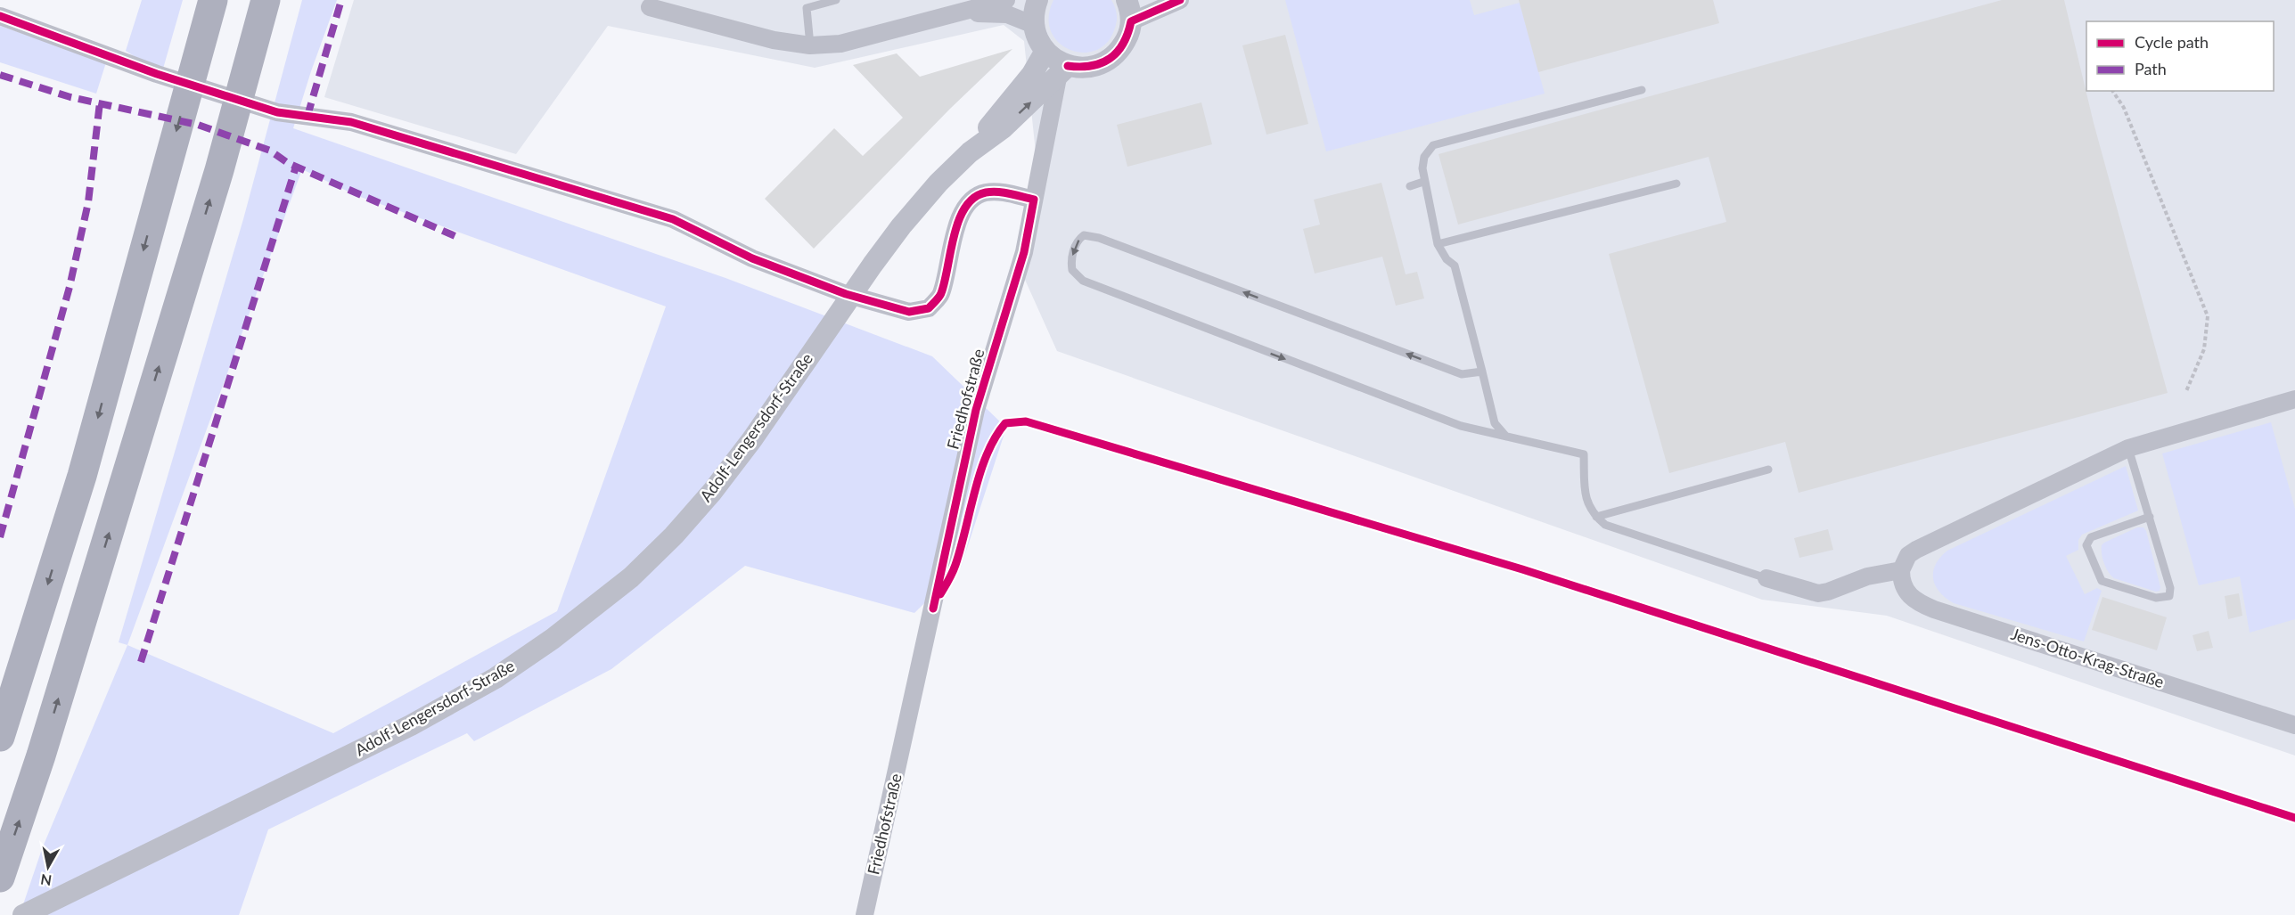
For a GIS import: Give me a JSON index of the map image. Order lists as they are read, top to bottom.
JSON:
{
  "streets": {
    "street": ["Friedhofstraße", "Adolf-Lengersdorf-Straße", "Jens-Otto-Krag-Straße"]
  },
  "crossings": [
    ["Friedhofstraße", "Adolf-Lengersdorf-Straße"]
  ],
  "legend": ["Cycle path", "Path"],
  "north": "bottom"
}
